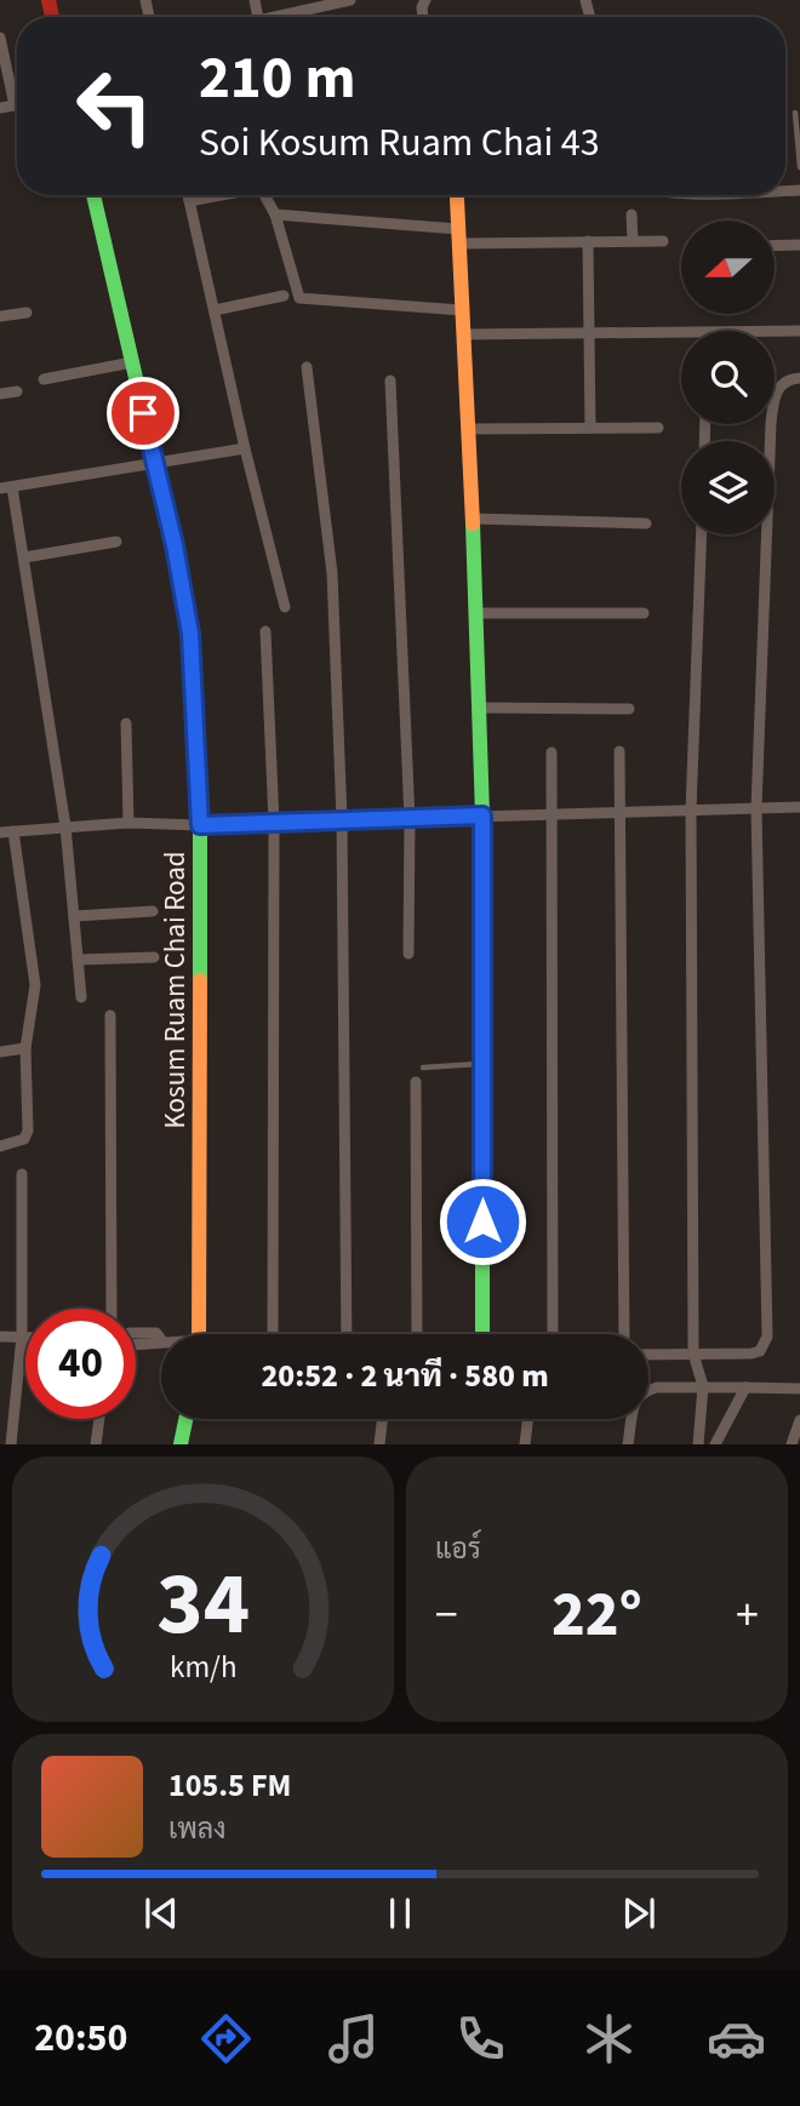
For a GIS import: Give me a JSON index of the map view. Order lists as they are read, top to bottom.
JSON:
{
  "streets": {
    "street": ["Kosum Ruam Chai Road"]
  },
  "north": "left",
  "page": {
    "turn": ["210 m", "Soi Kosum Ruam Chai 43"],
    "limit": "40",
    "trip": "20:52 · 2 นาที · 580 m",
    "tile": "แอร์",
    "heat": ["−", "22°", "+"],
    "song": ["105.5 FM", "เพลง"],
    "tabs": "20:50",
    "gauge": ["34", "km/h"]
  }
}
